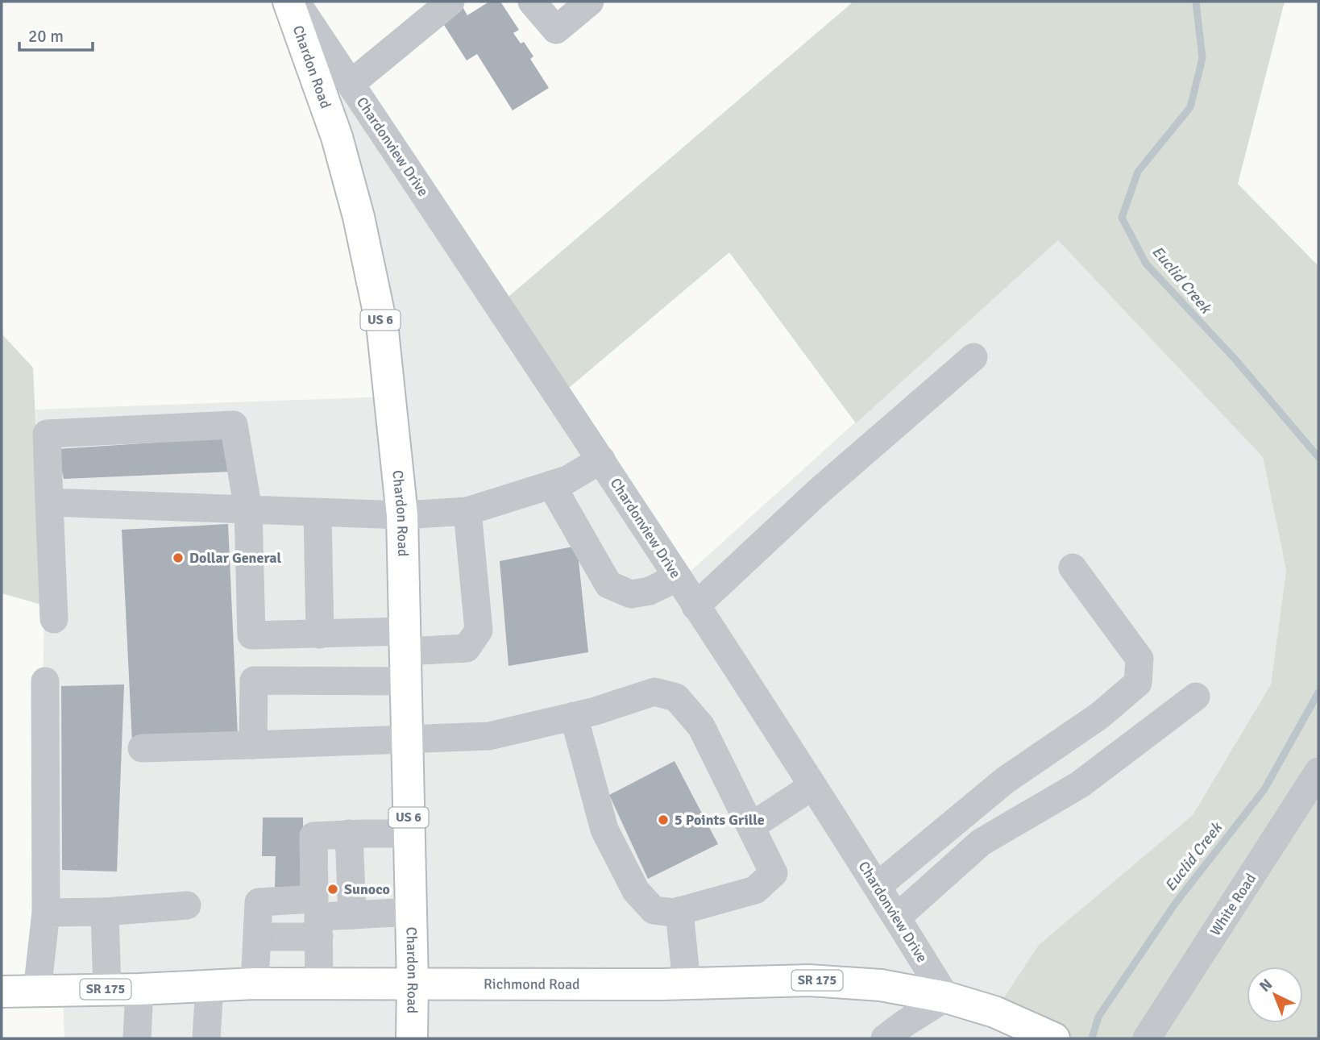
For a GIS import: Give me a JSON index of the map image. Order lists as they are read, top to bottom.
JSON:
{
  "streets": {
    "main road": [
      "Chardon Road",
      "US 6",
      "SR 175",
      "Richmond Road"
    ],
    "street": ["Chardonview Drive", "White Road"]
  },
  "crossings": [
    ["Chardon Road", "Richmond Road"],
    ["Chardonview Drive", "Richmond Road"]
  ],
  "water": ["Euclid Creek"],
  "places": ["Dollar General", "5 Points Grille", "Sunoco"],
  "scale_bar": "20 m",
  "north": "top left"
}
